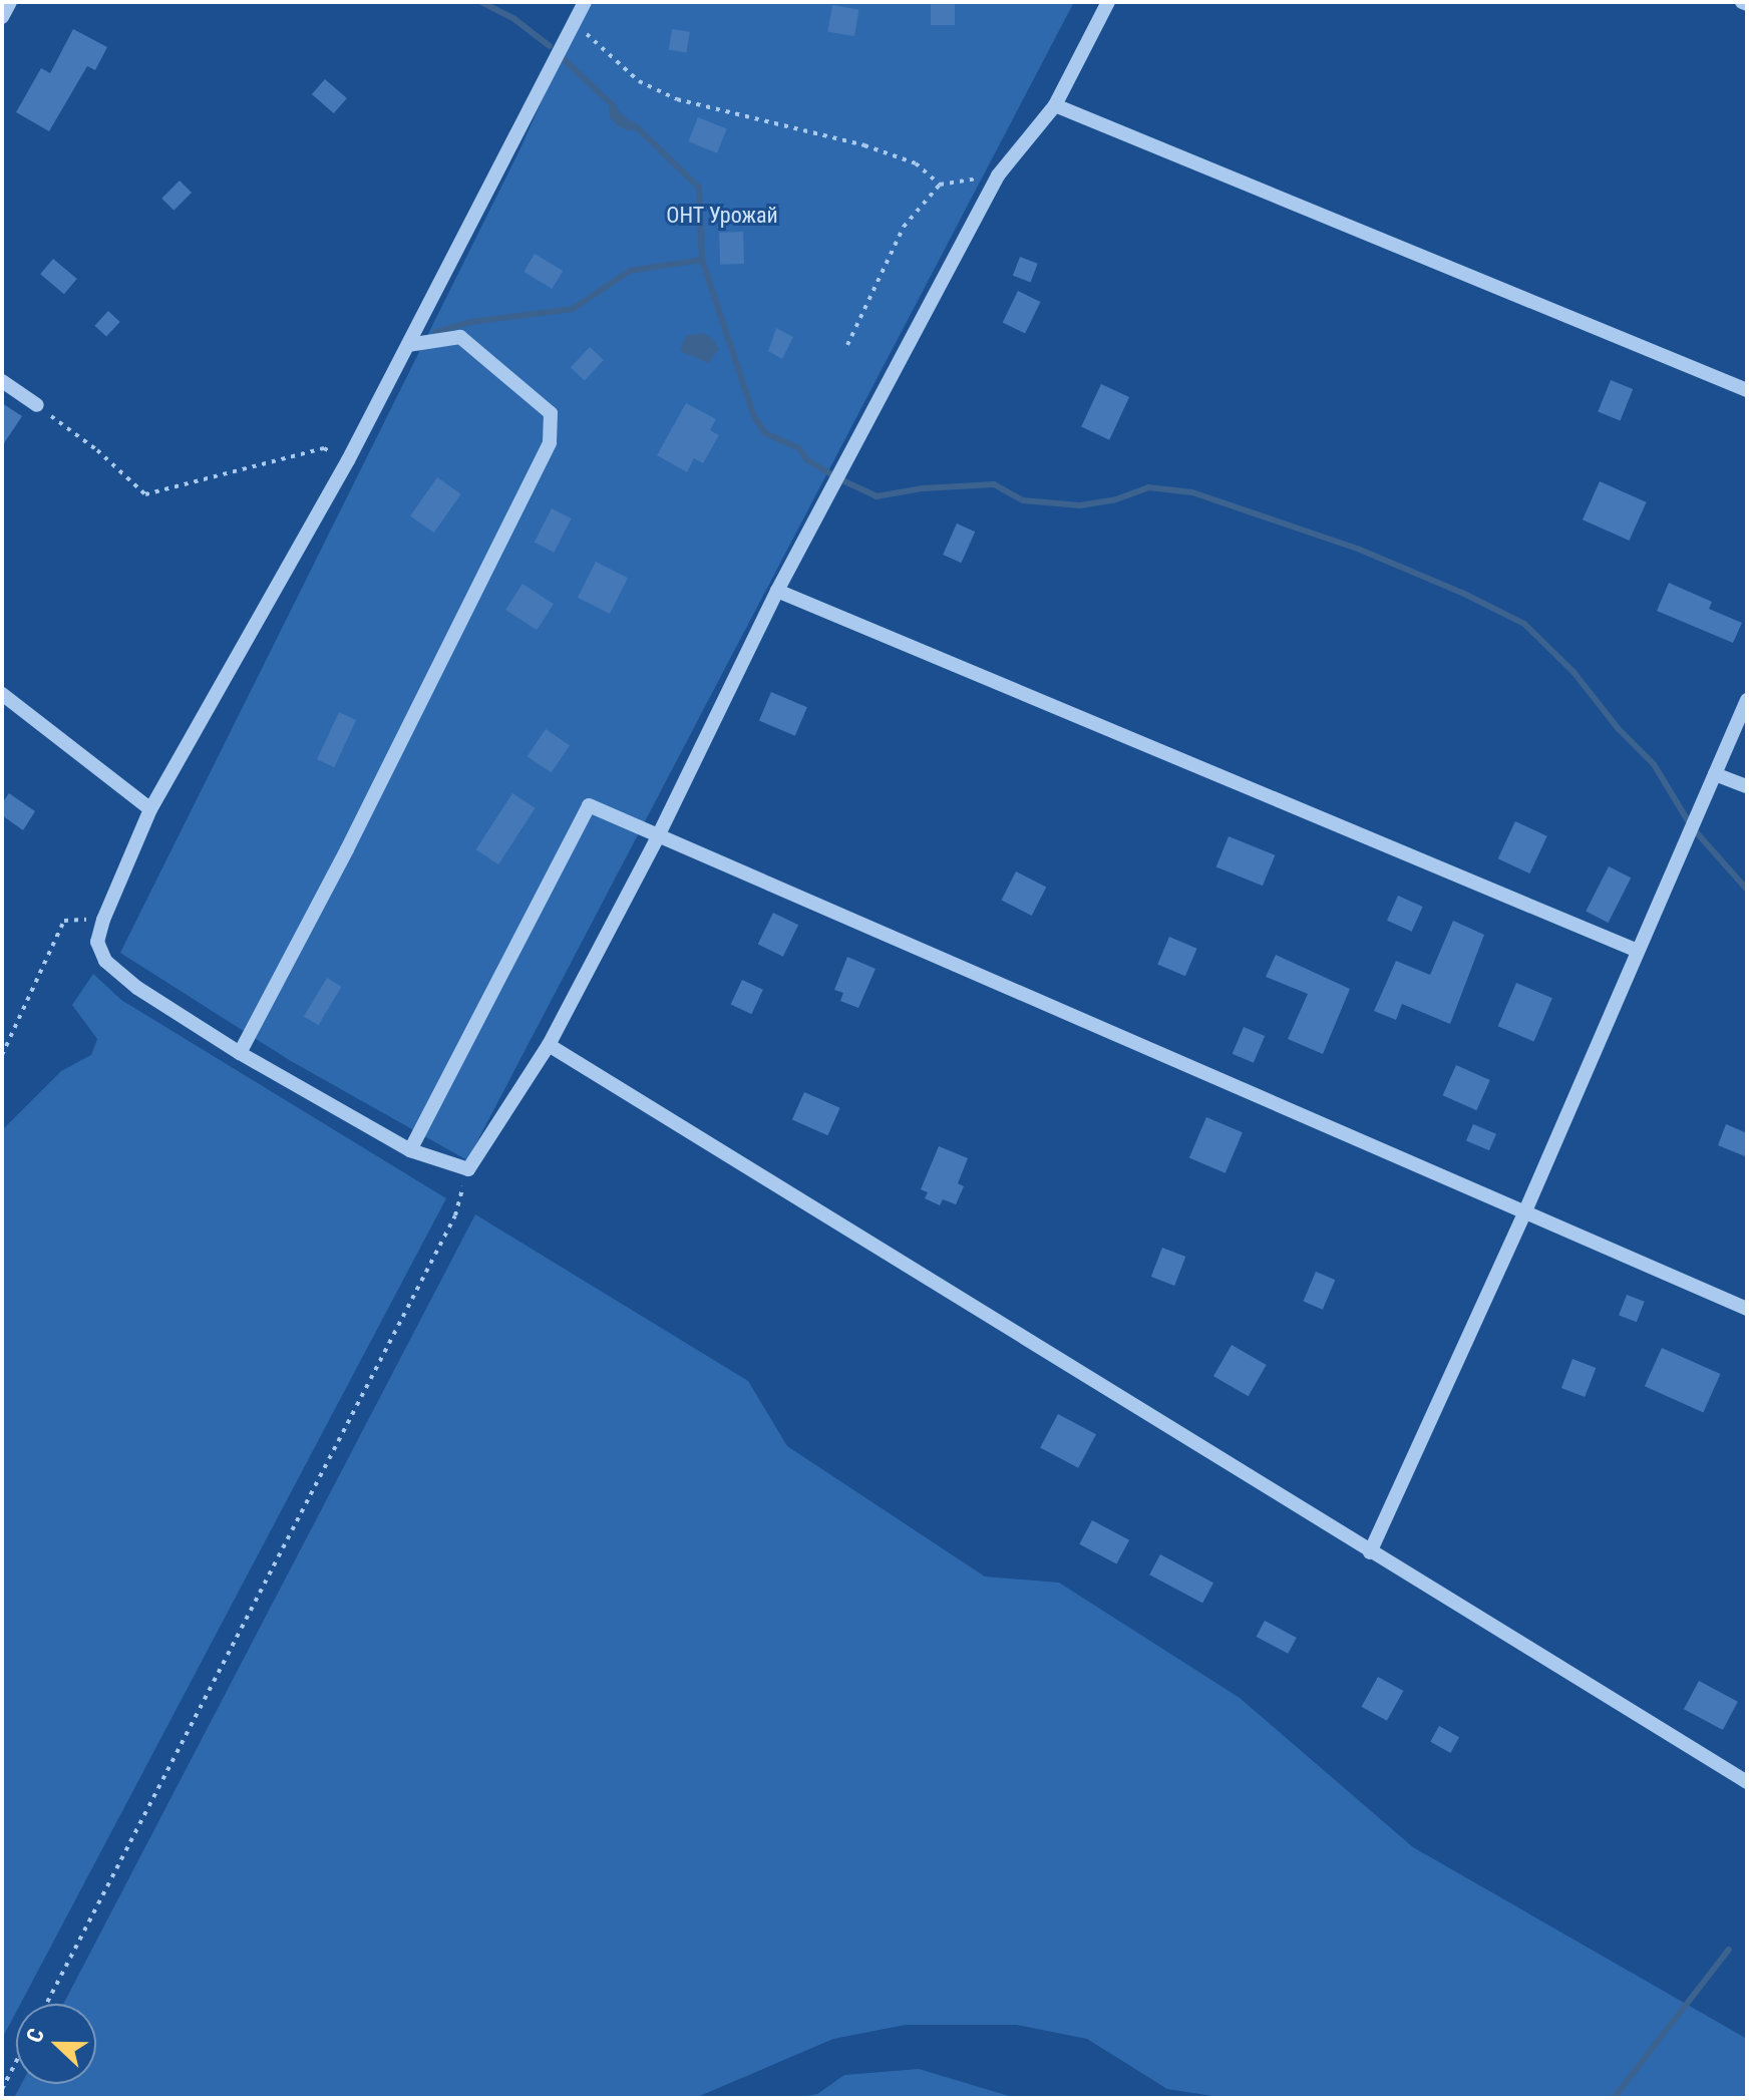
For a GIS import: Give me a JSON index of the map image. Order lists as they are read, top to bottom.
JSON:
{
  "parks": ["ОНТ Урожай"],
  "north": "left"
}
